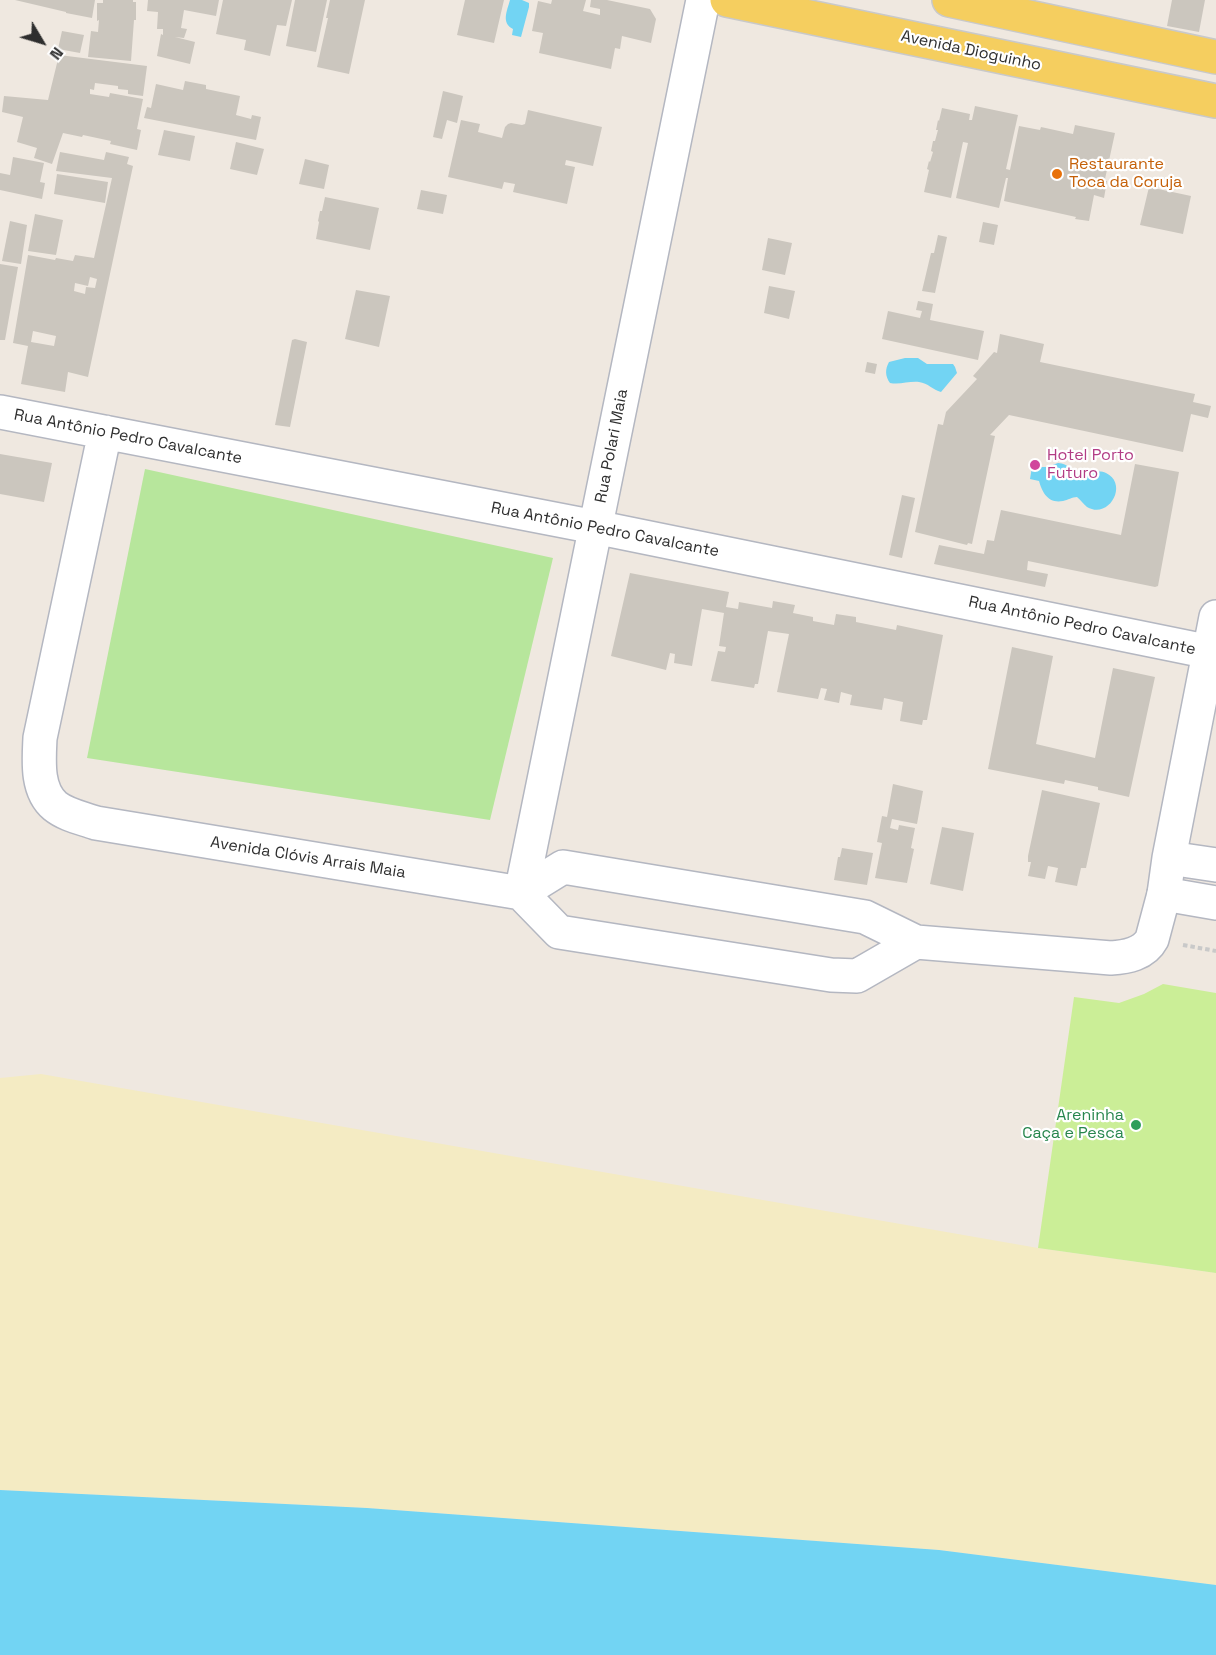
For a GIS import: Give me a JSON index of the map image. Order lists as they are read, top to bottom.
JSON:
{
  "streets": {
    "main road": ["Avenida Dioguinho"],
    "street": ["Rua Antônio Pedro Cavalcante", "Rua Polari Maia", "Avenida Clóvis Arrais Maia"]
  },
  "crossings": [
    ["Rua Antônio Pedro Cavalcante", "Rua Polari Maia"],
    ["Rua Antônio Pedro Cavalcante", "Avenida Clóvis Arrais Maia"],
    ["Rua Polari Maia", "Avenida Clóvis Arrais Maia"]
  ],
  "places": ["Restaurante Toca da Coruja", "Hotel Porto Futuro", "Areninha Caça e Pesca"],
  "north": "bottom right"
}
